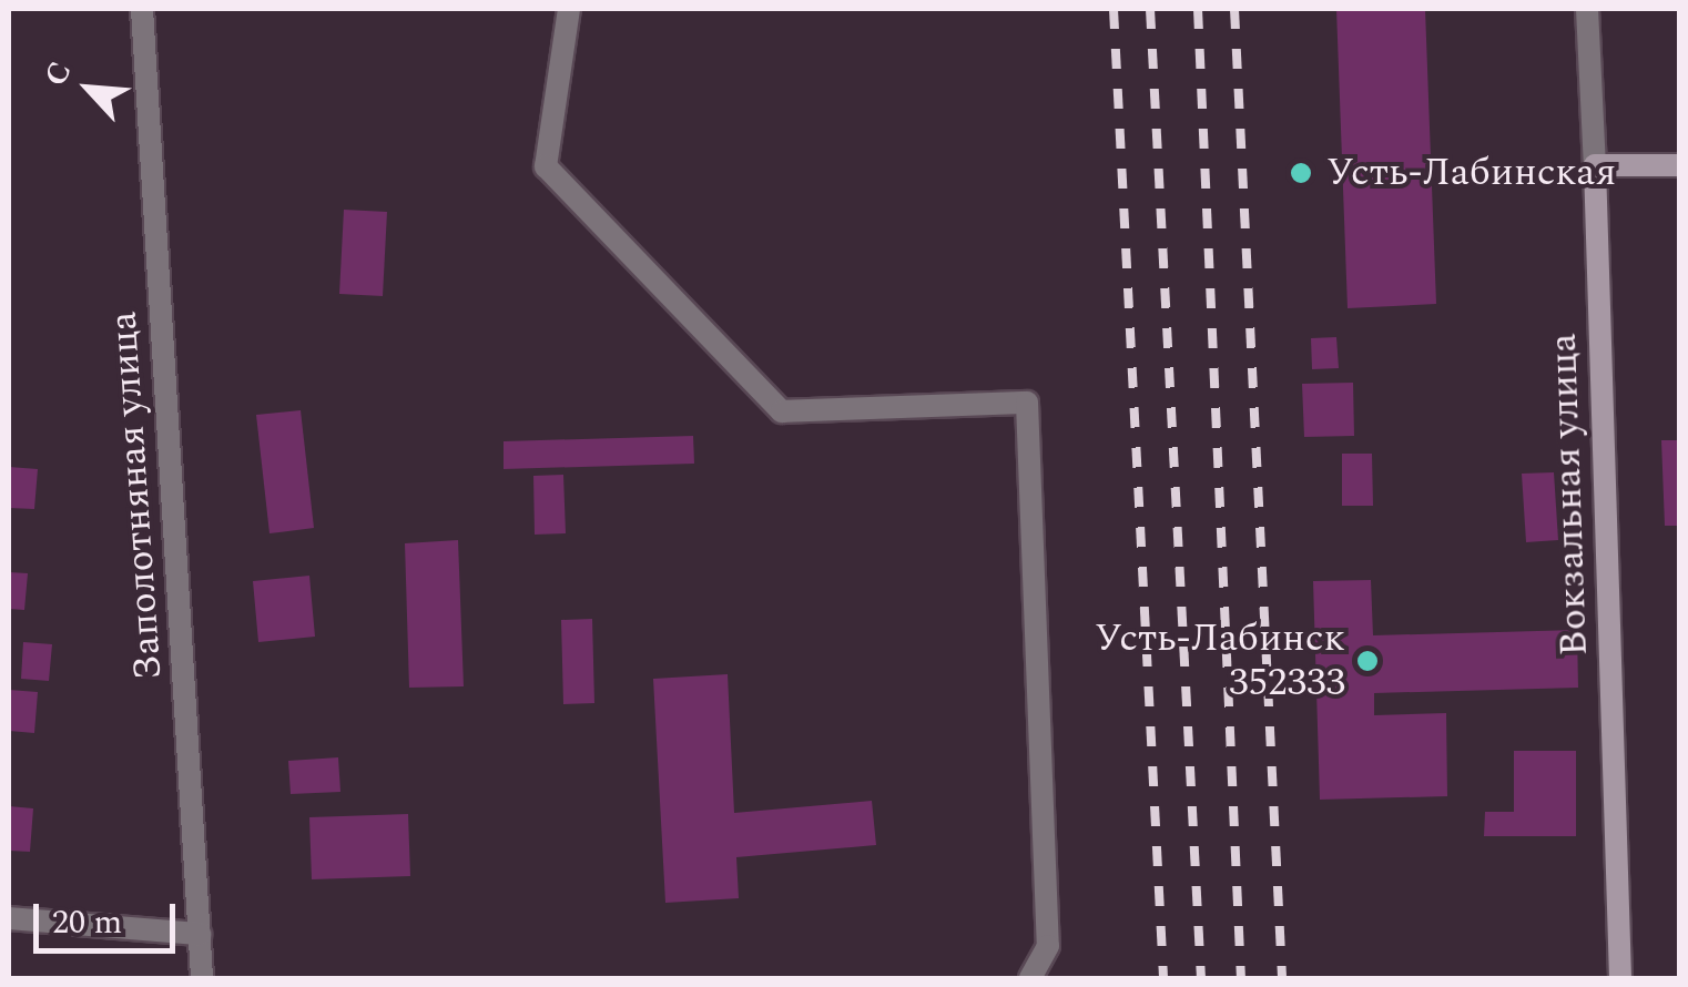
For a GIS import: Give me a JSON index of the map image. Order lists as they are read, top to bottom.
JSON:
{
  "streets": {
    "street": ["Вокзальная улица", "Заполотняная улица"]
  },
  "places": ["Усть-Лабинская", "Усть-Лабинск 352333"],
  "scale_bar": "20 m",
  "north": "top left"
}
